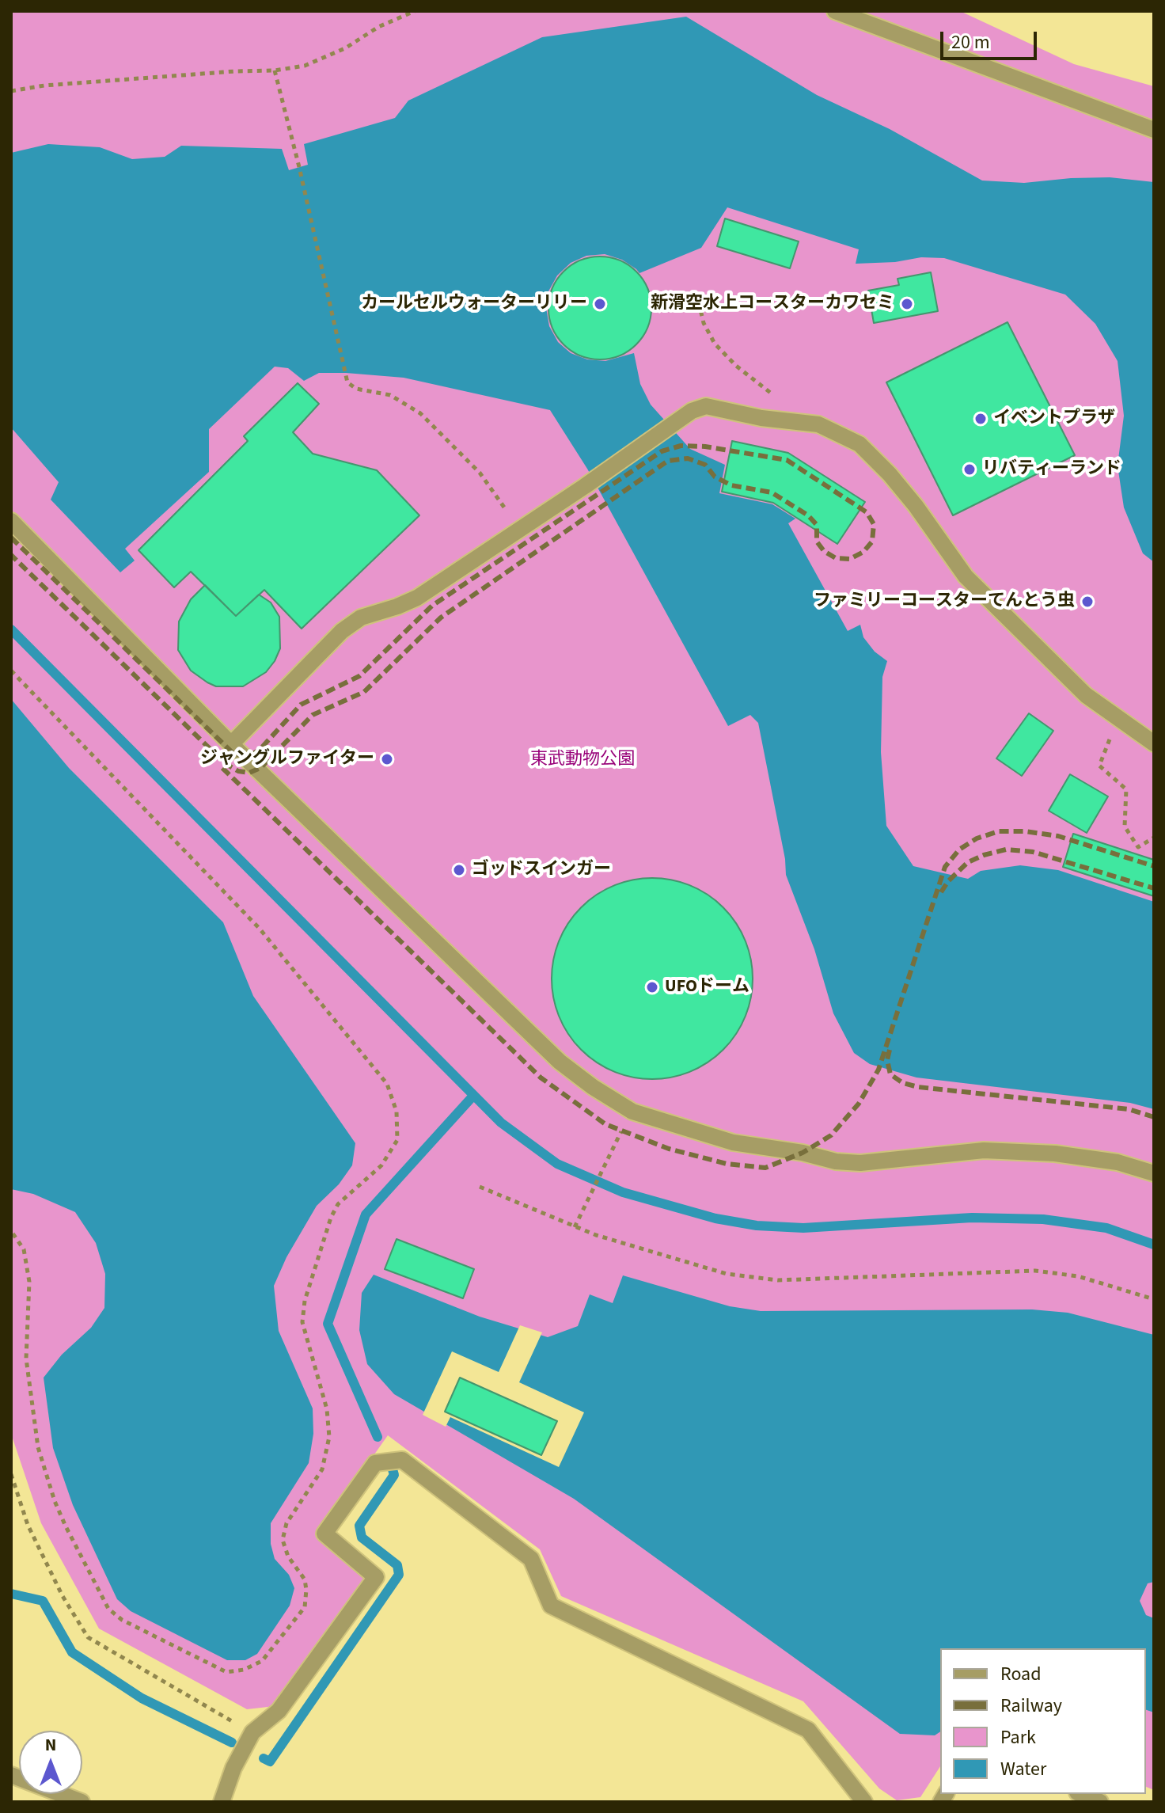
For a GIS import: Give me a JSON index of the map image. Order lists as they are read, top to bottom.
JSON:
{
  "parks": ["東武動物公園"],
  "places": [
    "カールセルウォーターリリー",
    "新滑空水上コースターカワセミ",
    "イベントプラザ",
    "リバティーランド",
    "ファミリーコースターてんとう虫",
    "ジャングルファイター",
    "ゴッドスインガー",
    "UFOドーム"
  ],
  "legend": [
    "Road",
    "Railway",
    "Park",
    "Water"
  ],
  "scale_bar": "20 m",
  "north": "top"
}
